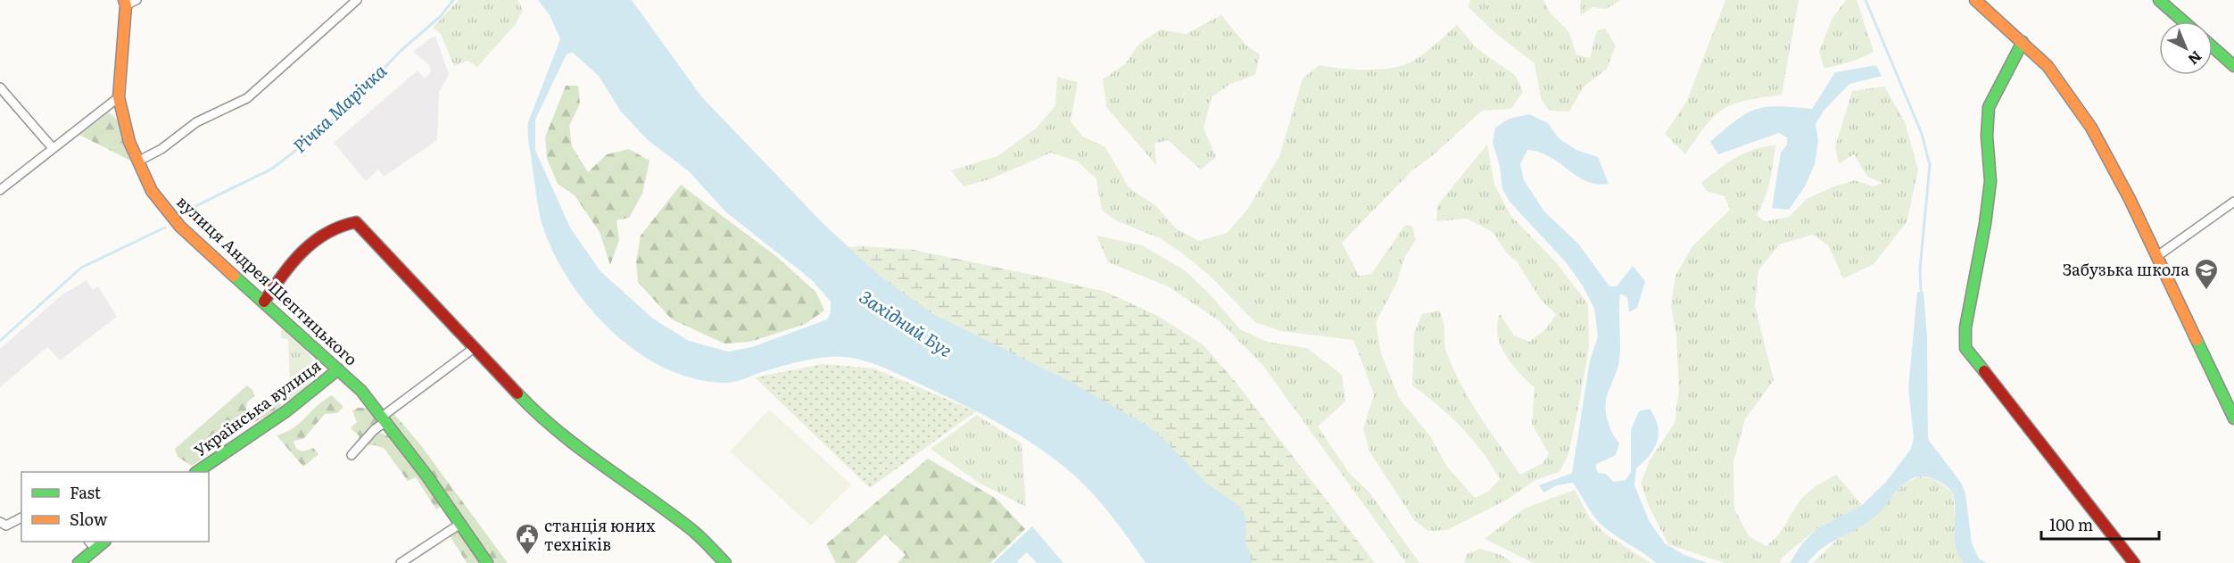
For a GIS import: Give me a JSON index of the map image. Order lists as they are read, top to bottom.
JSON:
{
  "streets": {
    "street": ["вулиця Андрея Шептицького", "Українська вулиця"]
  },
  "crossings": [
    ["вулиця Андрея Шептицького", "Українська вулиця"]
  ],
  "water": ["Річка Марічка", "Західний Буг"],
  "places": {
    "school or university": ["Забузька школа"],
    "public building": ["станція юних техніків"]
  },
  "legend": ["Fast", "Slow"],
  "scale_bar": "100 m",
  "north": "bottom right"
}
